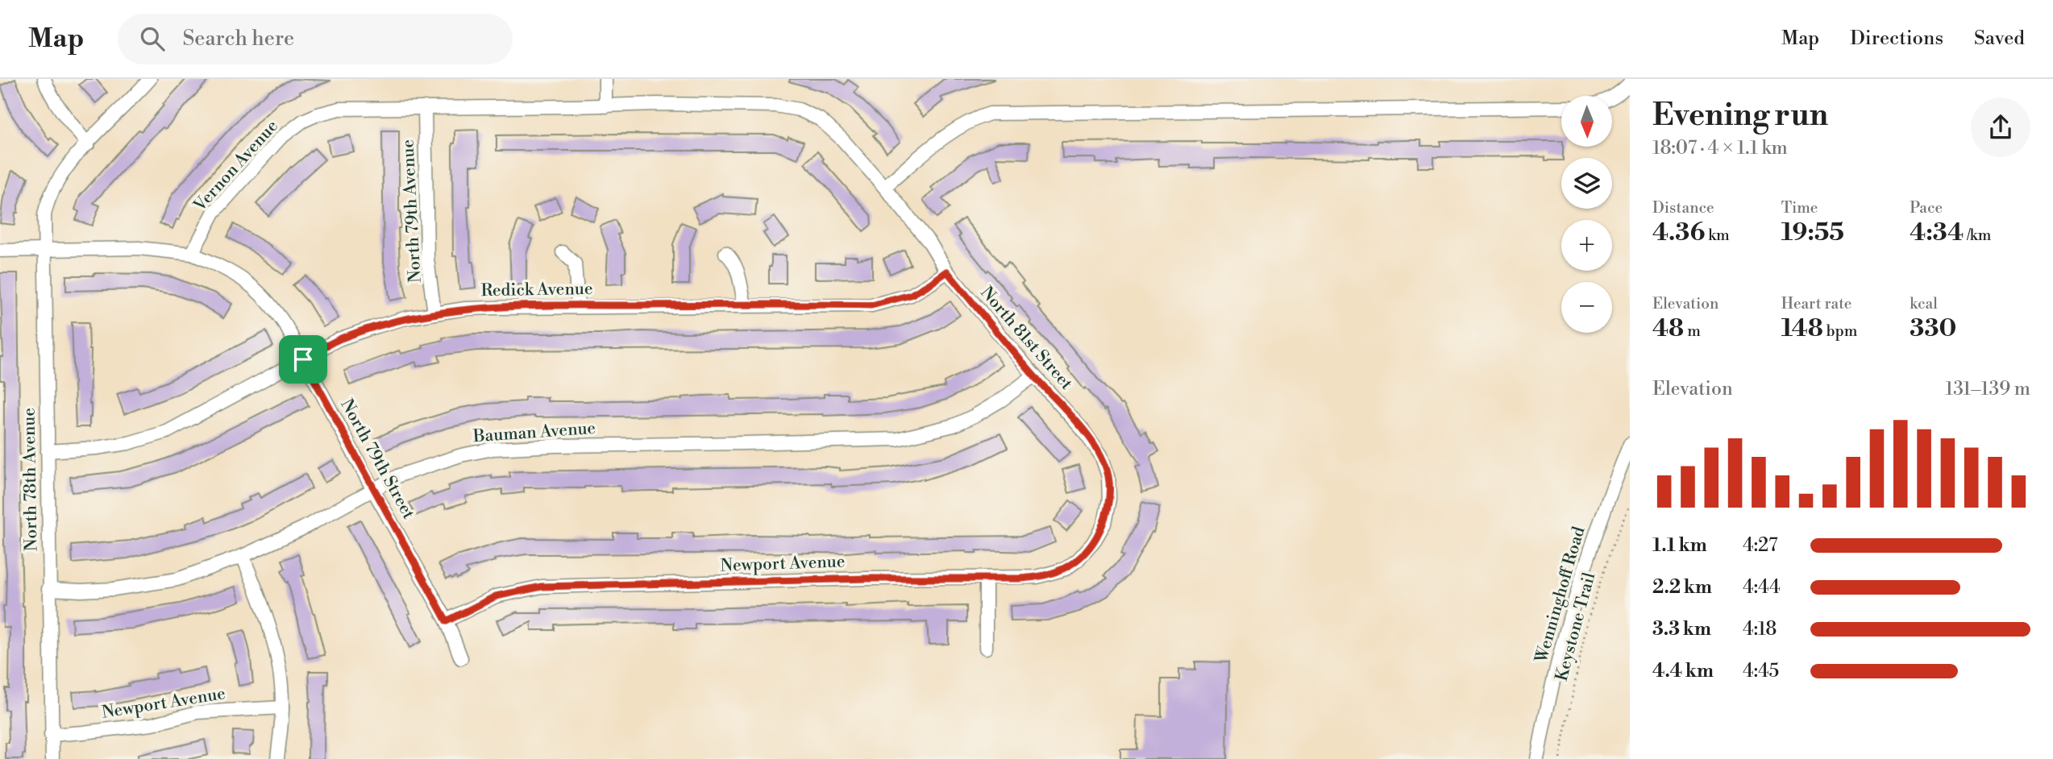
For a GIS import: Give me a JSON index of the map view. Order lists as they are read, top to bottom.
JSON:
{
  "streets": {
    "street": [
      "Vernon Avenue",
      "North 79th Avenue",
      "Redick Avenue",
      "North 81st Street",
      "Bauman Avenue",
      "North 79th Street",
      "North 78th Avenue",
      "Newport Avenue",
      "Wenninghoff Road"
    ],
    "path": ["Keystone Trail"]
  },
  "crossings": [
    ["Vernon Avenue", "North 79th Avenue"],
    ["Vernon Avenue", "North 81st Street"],
    ["Vernon Avenue", "North 79th Street"],
    ["North 79th Avenue", "Redick Avenue"],
    ["Redick Avenue", "North 81st Street"],
    ["Redick Avenue", "North 79th Street"],
    ["Redick Avenue", "North 78th Avenue"],
    ["North 81st Street", "Bauman Avenue"],
    ["North 81st Street", "Newport Avenue"],
    ["Bauman Avenue", "North 79th Street"],
    ["Bauman Avenue", "North 78th Avenue"],
    ["North 79th Street", "Newport Avenue"],
    ["North 78th Avenue", "Newport Avenue"]
  ],
  "north": "bottom",
  "page": {
    "header": "Map",
    "search": "Search here",
    "nav": ["Map", "Directions", "Saved"],
    "heading": ["Evening run", "18:07 · 4 × 1.1 km"],
    "map_buttons": ["+", "−"],
    "stats": [
      ["Distance", "4.36 km"],
      ["Time", "19:55"],
      ["Pace", "4:34 /km"],
      ["Elevation", "48 m"],
      ["Heart rate", "148 bpm"],
      ["kcal", "330"]
    ],
    "chart": ["Elevation", "131–139 m"],
    "list": [
      {
        "name": "1.1 km",
        "note": "4:27"
      },
      {
        "name": "2.2 km",
        "note": "4:44"
      },
      {
        "name": "3.3 km",
        "note": "4:18"
      },
      {
        "name": "4.4 km",
        "note": "4:45"
      }
    ]
  }
}
